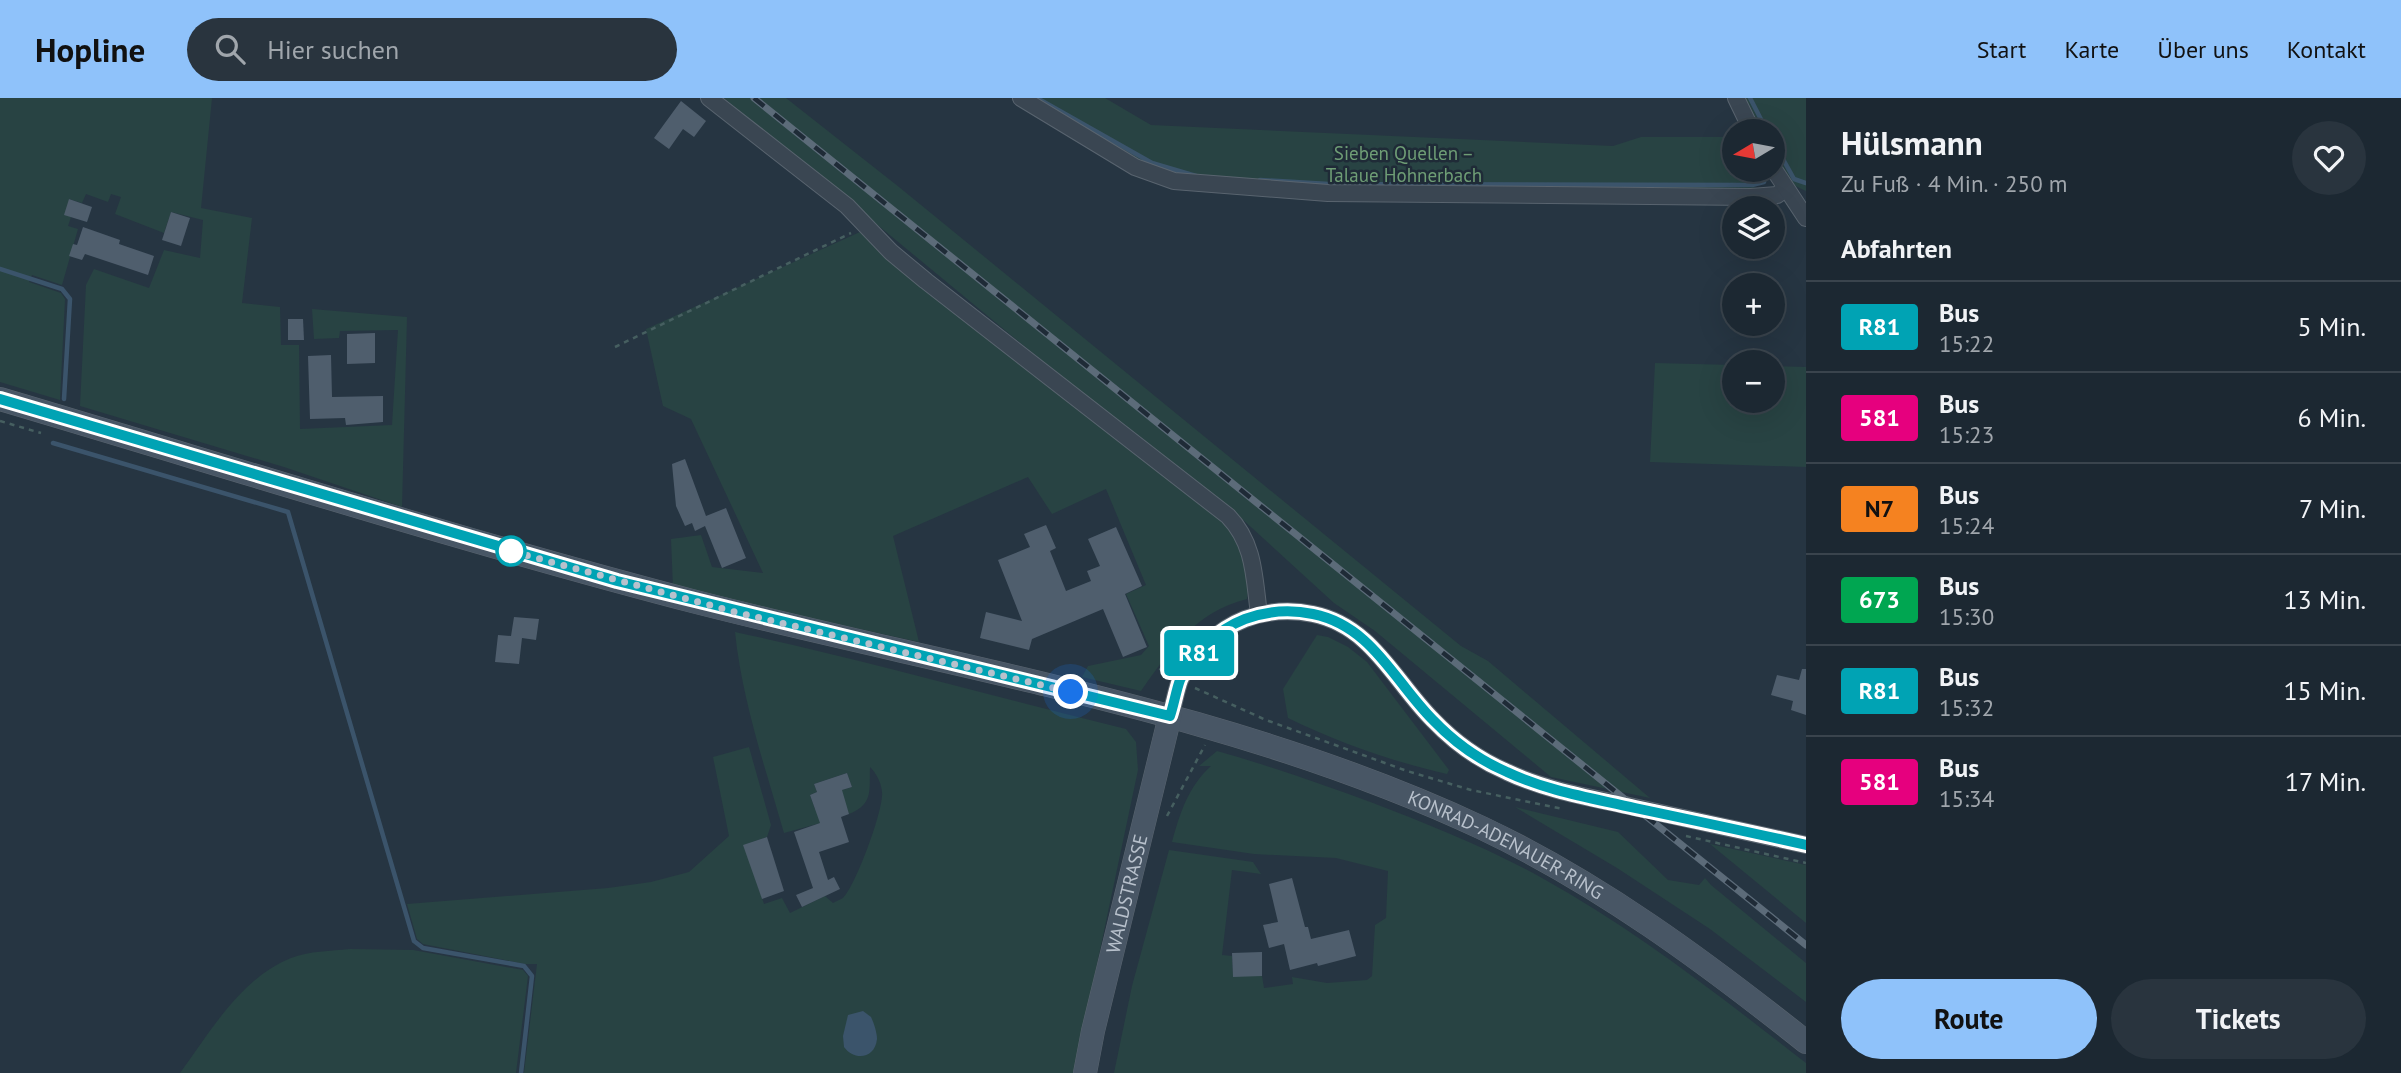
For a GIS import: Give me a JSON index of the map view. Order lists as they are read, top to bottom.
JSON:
{
  "streets": {
    "main road": ["KONRAD-ADENAUER-RING", "WALDSTRASSE"]
  },
  "crossings": [
    ["KONRAD-ADENAUER-RING", "WALDSTRASSE"]
  ],
  "parks": ["Sieben Quellen – Talaue Hohnerbach"],
  "lines": ["bus line R81"],
  "north": "left",
  "page": {
    "header": "Hopline",
    "search": "Hier suchen",
    "nav": [
      "Start",
      "Karte",
      "Über uns",
      "Kontakt"
    ],
    "on_map": "R81",
    "heading": [
      ["Hülsmann", "Zu Fuß · 4 Min. · 250 m"],
      "Abfahrten"
    ],
    "map_buttons": ["+", "−"],
    "list": [
      {
        "mark": "R81",
        "name": "Bus",
        "note": "15:22",
        "value": "5 Min."
      },
      {
        "mark": "581",
        "name": "Bus",
        "note": "15:23",
        "value": "6 Min."
      },
      {
        "mark": "N7",
        "name": "Bus",
        "note": "15:24",
        "value": "7 Min."
      },
      {
        "mark": "673",
        "name": "Bus",
        "note": "15:30",
        "value": "13 Min."
      },
      {
        "mark": "R81",
        "name": "Bus",
        "note": "15:32",
        "value": "15 Min."
      },
      {
        "mark": "581",
        "name": "Bus",
        "note": "15:34",
        "value": "17 Min."
      }
    ],
    "buttons": ["Route", "Tickets"]
  }
}
